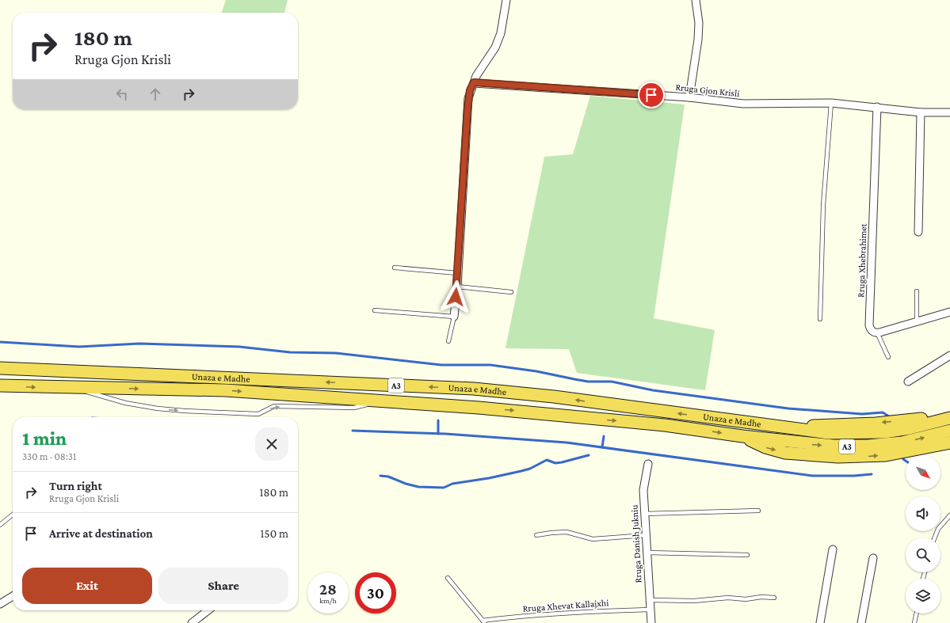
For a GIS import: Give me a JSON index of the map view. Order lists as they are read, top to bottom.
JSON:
{
  "streets": {
    "highway": ["Unaza e Madhe", "A3"],
    "street": ["Rruga Gjon Krisli", "Rruga Xhebrahimet", "Rruga Danish Jukniu"],
    "lane": ["Rruga Xhevat Kallajxhi"]
  },
  "crossings": [
    ["Rruga Gjon Krisli", "Rruga Xhebrahimet"],
    ["Rruga Danish Jukniu", "Rruga Xhevat Kallajxhi"]
  ],
  "north": "bottom right",
  "page": {
    "turn": ["180 m", "Rruga Gjon Krisli"],
    "heading": ["1 min", "330 m · 08:31"],
    "list": [
      {
        "name": "Turn right",
        "note": "Rruga Gjon Krisli",
        "value": "180 m"
      },
      {
        "name": "Arrive at destination",
        "value": "150 m"
      }
    ],
    "buttons": ["Exit", "Share"],
    "speed": "28 km/h",
    "limit": "30"
  }
}
